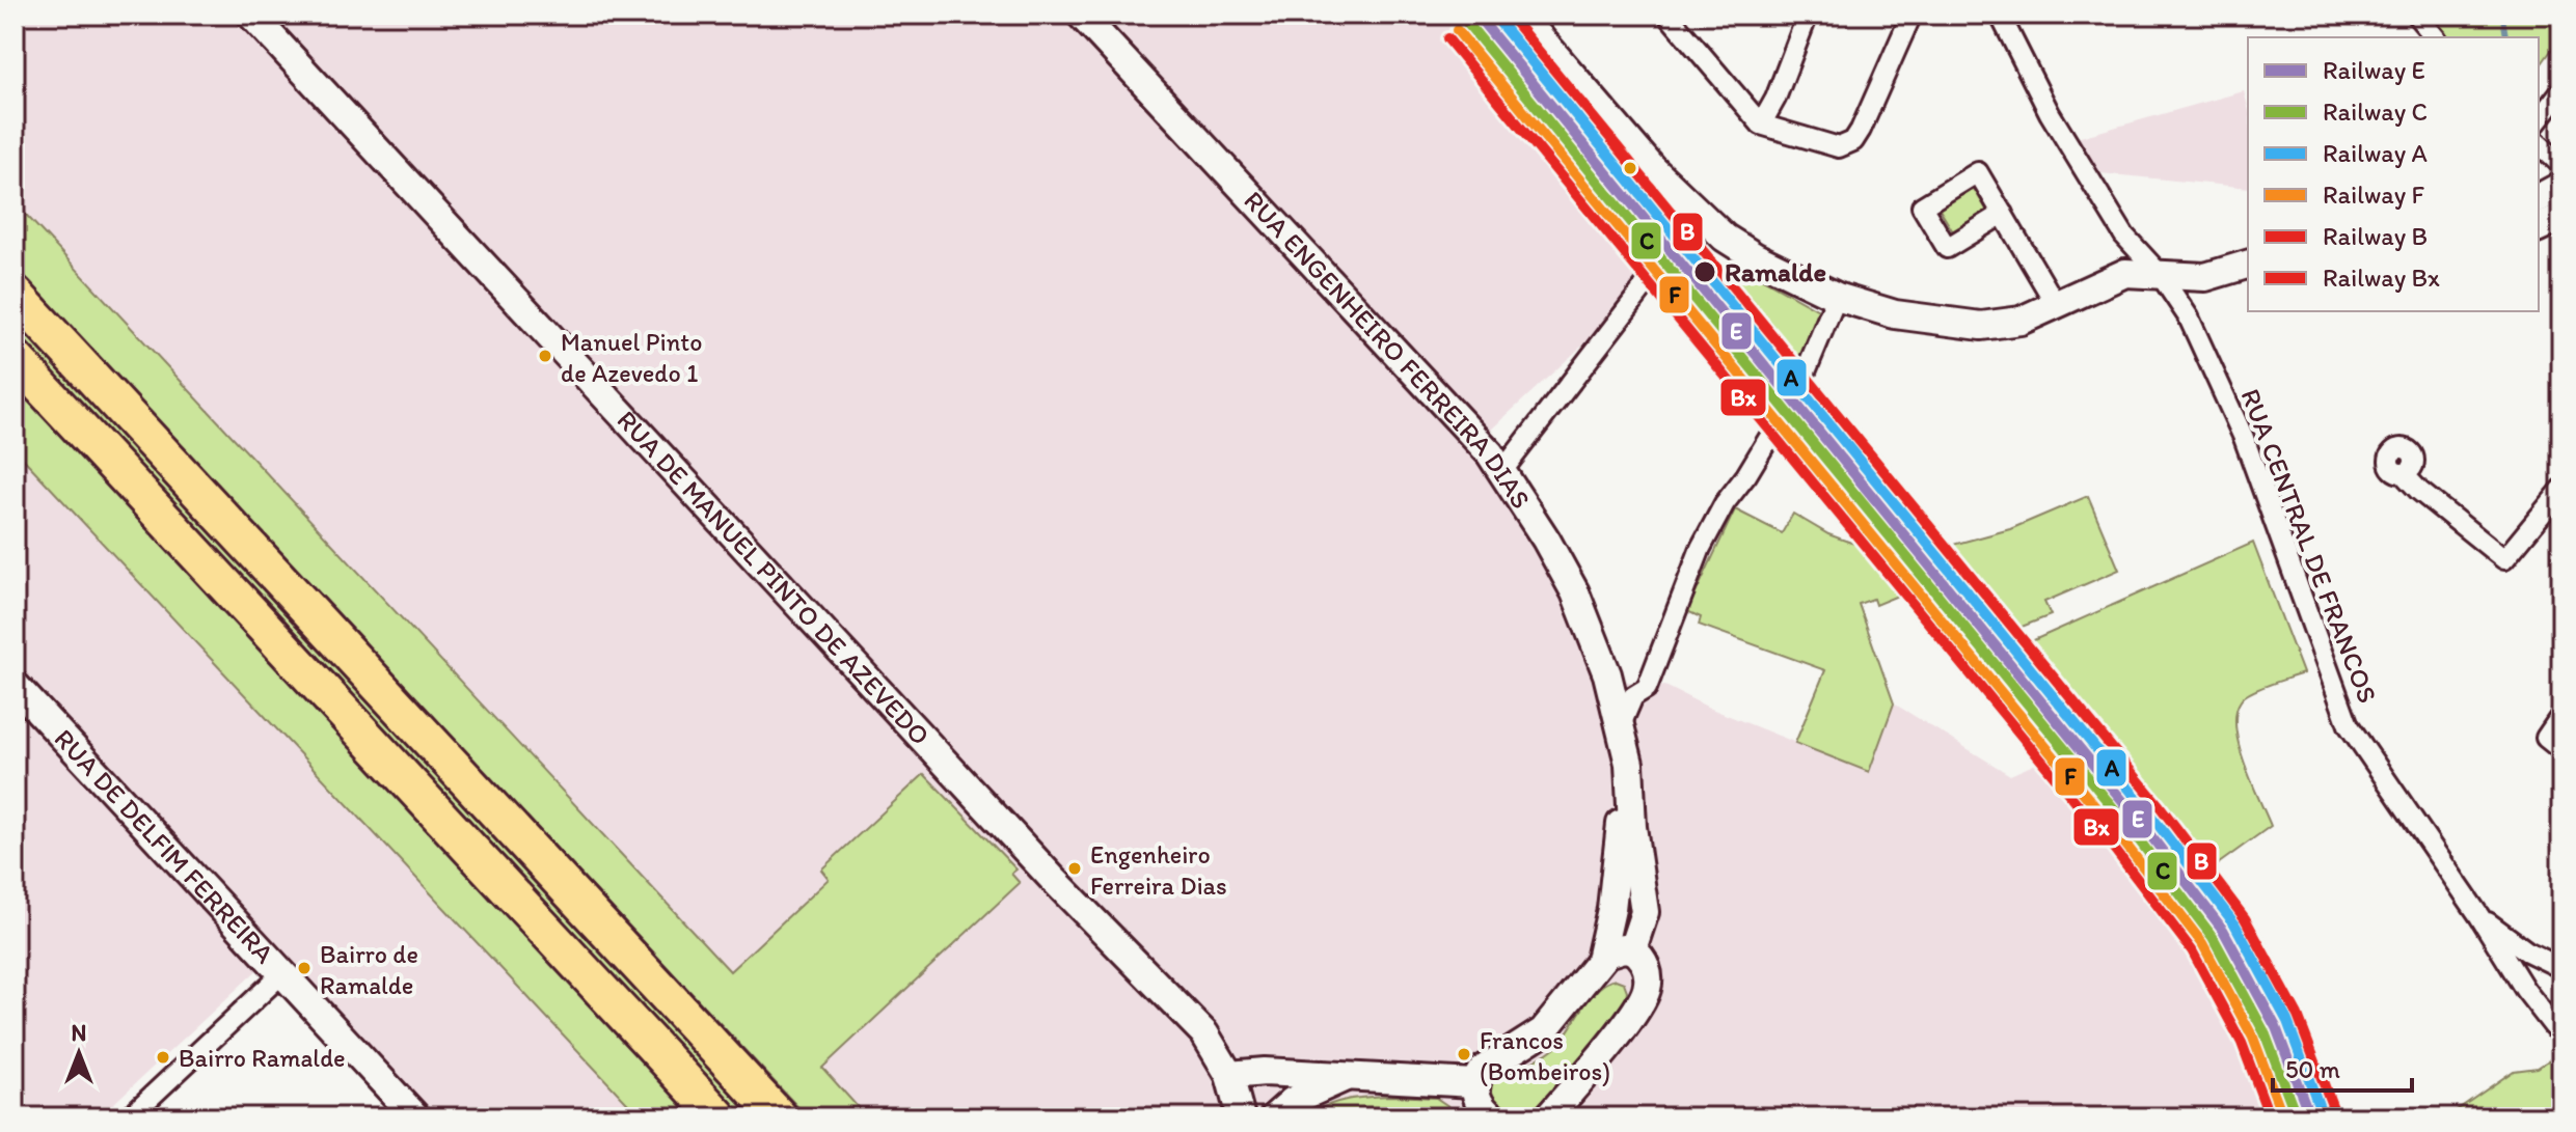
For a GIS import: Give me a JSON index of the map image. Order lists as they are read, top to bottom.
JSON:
{
  "streets": {
    "main road": ["RUA ENGENHEIRO FERREIRA DIAS", "RUA DE MANUEL PINTO DE AZEVEDO", "RUA DE DELFIM FERREIRA"],
    "street": ["RUA CENTRAL DE FRANCOS"]
  },
  "crossings": [
    ["RUA ENGENHEIRO FERREIRA DIAS", "RUA DE MANUEL PINTO DE AZEVEDO"]
  ],
  "places": [
    "Ramalde",
    "Manuel Pinto de Azevedo 1",
    "Engenheiro Ferreira Dias",
    "Bairro de Ramalde",
    "Francos (Bombeiros)",
    "Bairro Ramalde"
  ],
  "lines": [
    "rail line E",
    "rail line A",
    "rail line B",
    "rail line C",
    "rail line F",
    "rail line Bx"
  ],
  "legend": [
    "Railway E",
    "Railway C",
    "Railway A",
    "Railway F",
    "Railway B",
    "Railway Bx"
  ],
  "scale_bar": "50 m",
  "north": "top"
}
